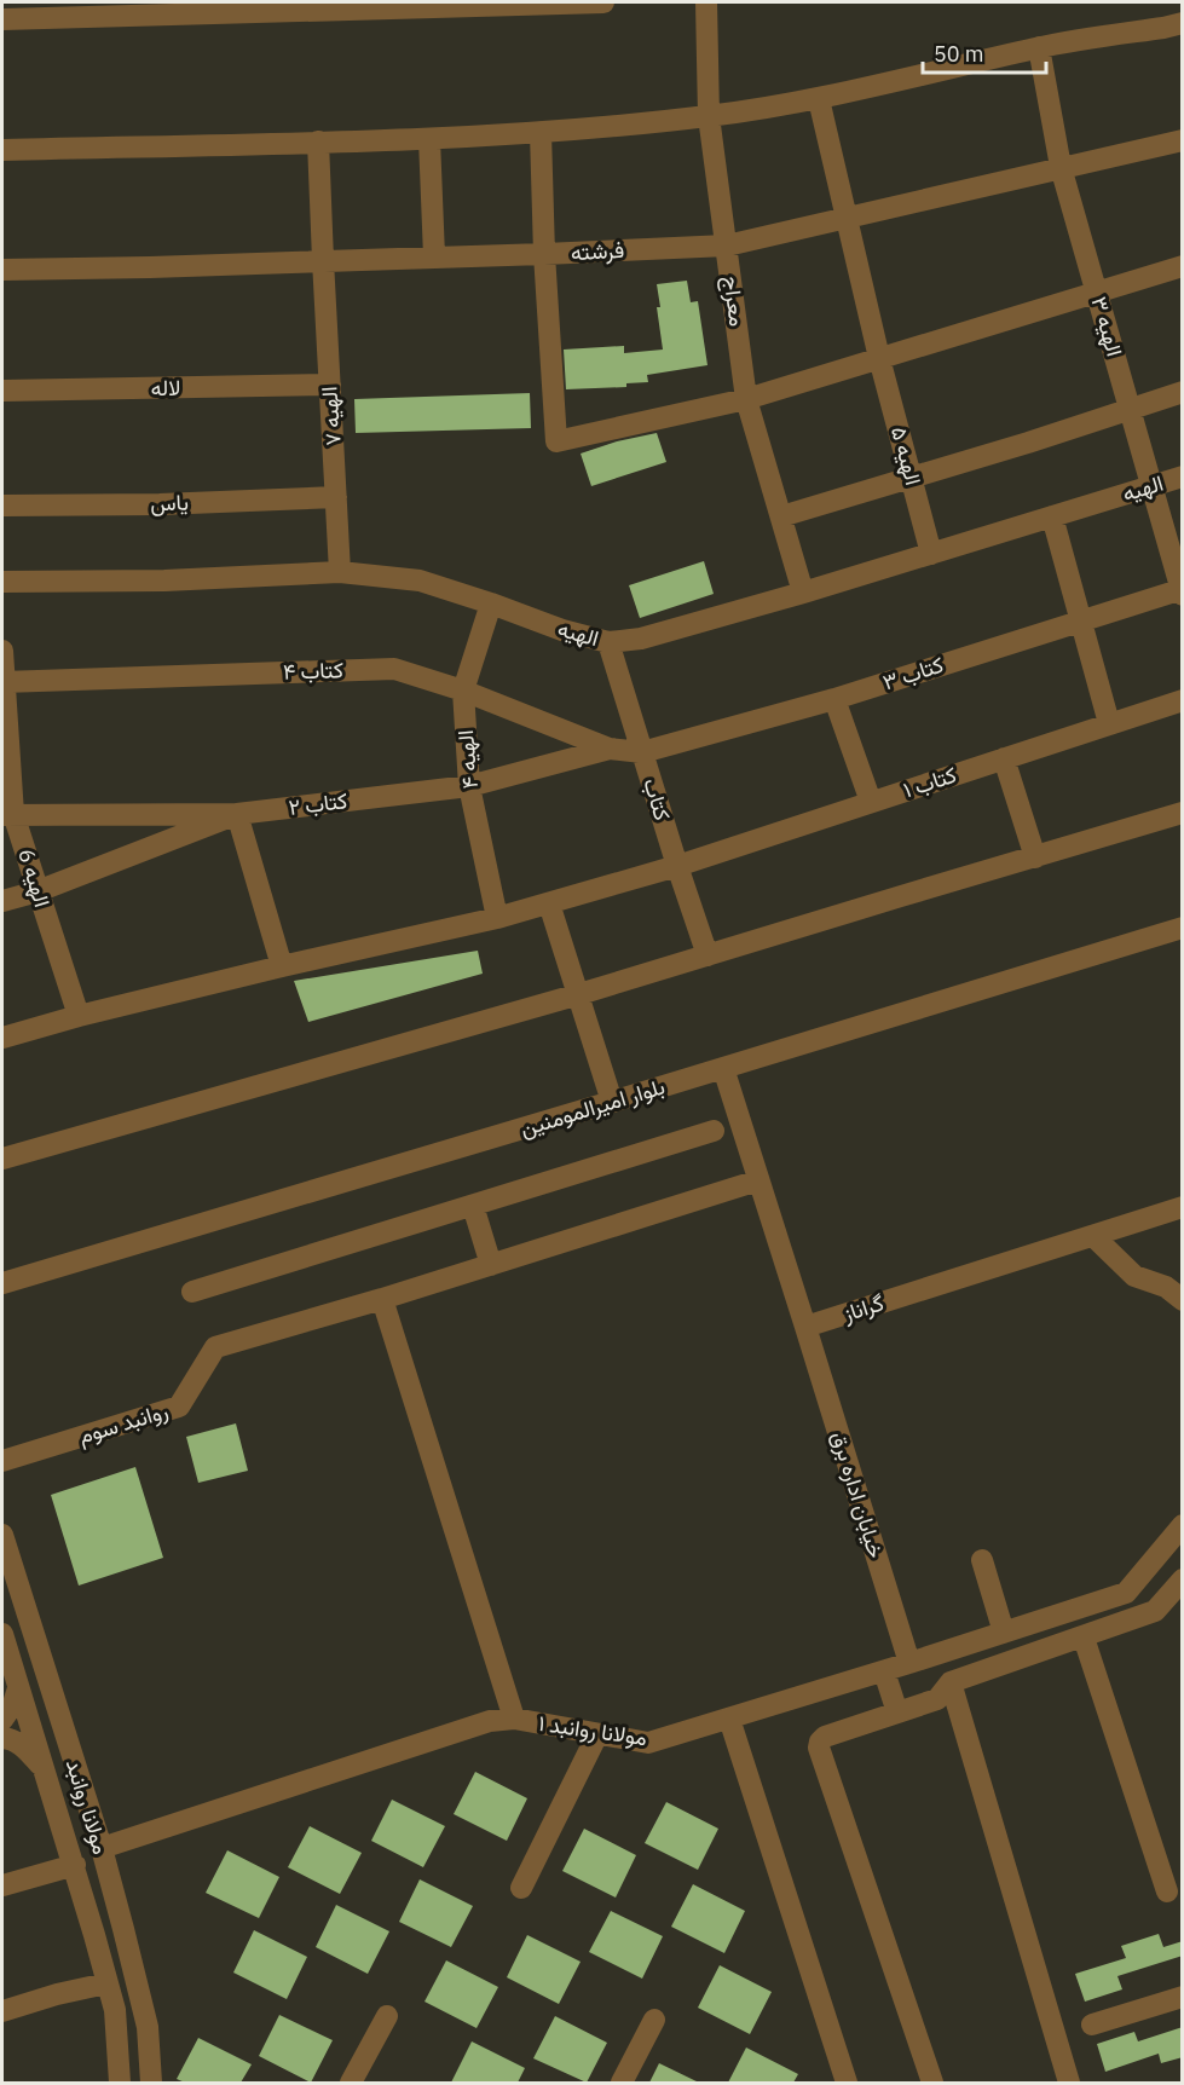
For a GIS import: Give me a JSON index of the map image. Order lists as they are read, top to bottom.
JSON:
{
  "streets": {
    "street": [
      "فرشته",
      "معراج",
      "الهیه ۳",
      "لاله",
      "الهیه ۷",
      "الهیه ۵",
      "الهیه",
      "یاس",
      "کتاب ۴",
      "کتاب ۳",
      "الهیه ۴",
      "کتاب ۱",
      "کتاب",
      "کتاب ۲",
      "الهیه 6",
      "بلوار امیرالمومنین",
      "گراناز",
      "روانبد سوم",
      "خیابان اداره برق",
      "مولانا روانبد ۱",
      "مولانا روانبد"
    ]
  },
  "crossings": [
    ["فرشته", "معراج"],
    ["فرشته", "الهیه ۳"],
    ["فرشته", "الهیه ۷"],
    ["فرشته", "الهیه ۵"],
    ["معراج", "الهیه"],
    ["الهیه ۳", "الهیه"],
    ["الهیه ۳", "کتاب ۳"],
    ["لاله", "الهیه ۷"],
    ["الهیه ۷", "الهیه"],
    ["الهیه ۷", "یاس"],
    ["الهیه ۵", "الهیه"],
    ["الهیه", "الهیه ۴"],
    ["الهیه", "کتاب"],
    ["کتاب ۴", "الهیه ۴"],
    ["کتاب ۴", "کتاب ۲"],
    ["کتاب ۴", "الهیه 6"],
    ["کتاب ۳", "کتاب"],
    ["الهیه ۴", "کتاب ۱"],
    ["الهیه ۴", "کتاب ۲"],
    ["کتاب ۱", "کتاب"],
    ["کتاب ۱", "الهیه 6"],
    ["کتاب ۲", "الهیه 6"],
    ["گراناز", "خیابان اداره برق"],
    ["خیابان اداره برق", "مولانا روانبد ۱"],
    ["مولانا روانبد ۱", "مولانا روانبد"]
  ],
  "scale_bar": "50 m"
}
